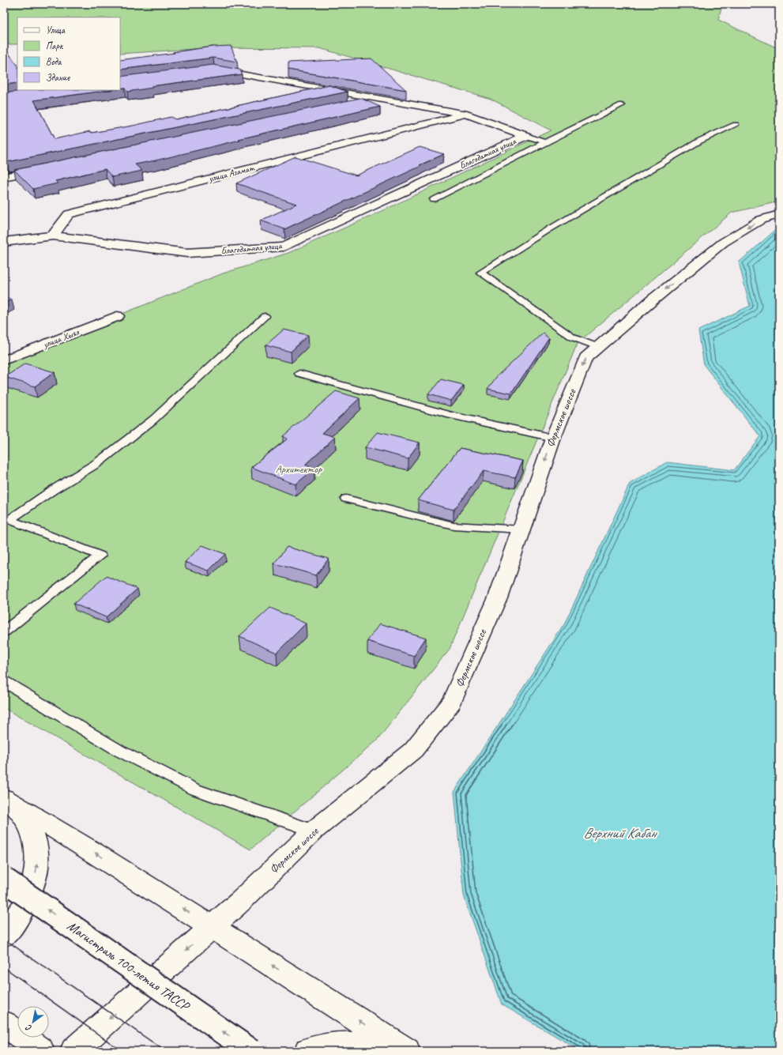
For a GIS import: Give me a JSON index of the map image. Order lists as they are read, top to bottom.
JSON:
{
  "streets": {
    "street": [
      "Благодатная улица",
      "улица Азамат",
      "улица Хыял",
      "Фермское шоссе",
      "Магистраль 100-летия ТАССР"
    ]
  },
  "crossings": [
    ["Благодатная улица", "улица Азамат"]
  ],
  "one_way": ["Фермское шоссе"],
  "water": ["Верхний Кабан"],
  "parks": ["Архитектор"],
  "legend": [
    "Улица",
    "Парк",
    "Вода",
    "Здание"
  ],
  "north": "bottom left"
}
